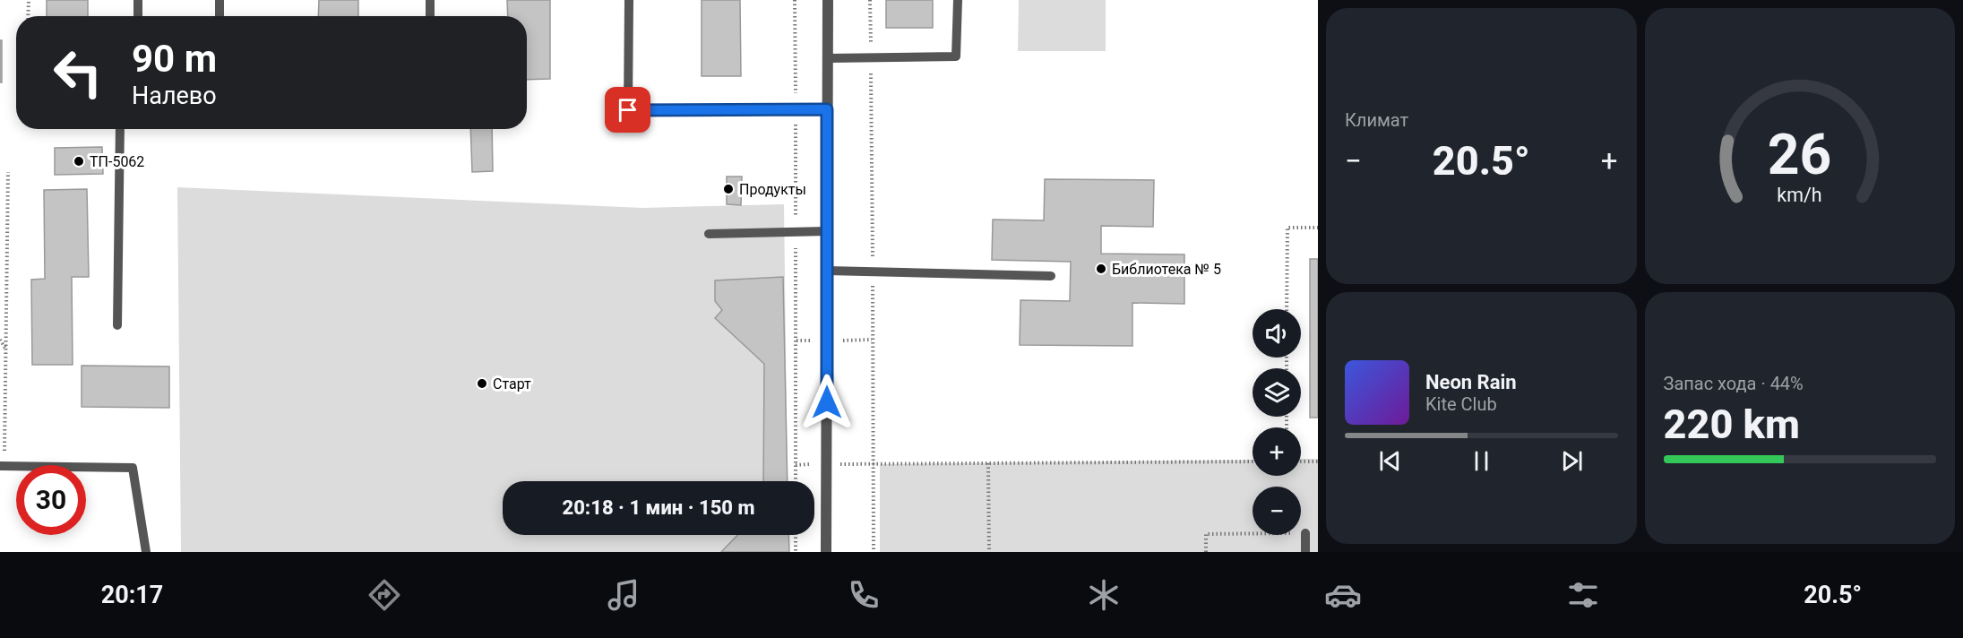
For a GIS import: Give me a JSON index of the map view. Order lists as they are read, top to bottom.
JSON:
{
  "places": [
    "ТП-5062",
    "Продукты",
    "Библиотека № 5",
    "Старт"
  ],
  "page": {
    "tile": [
      "Климат",
      ["Запас хода · 44%", "220 km"]
    ],
    "turn": ["90 m", "Налево"],
    "heat": ["−", "20.5°", "+"],
    "map_buttons": ["+", "−"],
    "song": ["Neon Rain", "Kite Club"],
    "limit": "30",
    "trip": "20:18 · 1 мин · 150 m",
    "tabs": ["20:17", "20.5°"],
    "gauge": ["26", "km/h"]
  }
}
